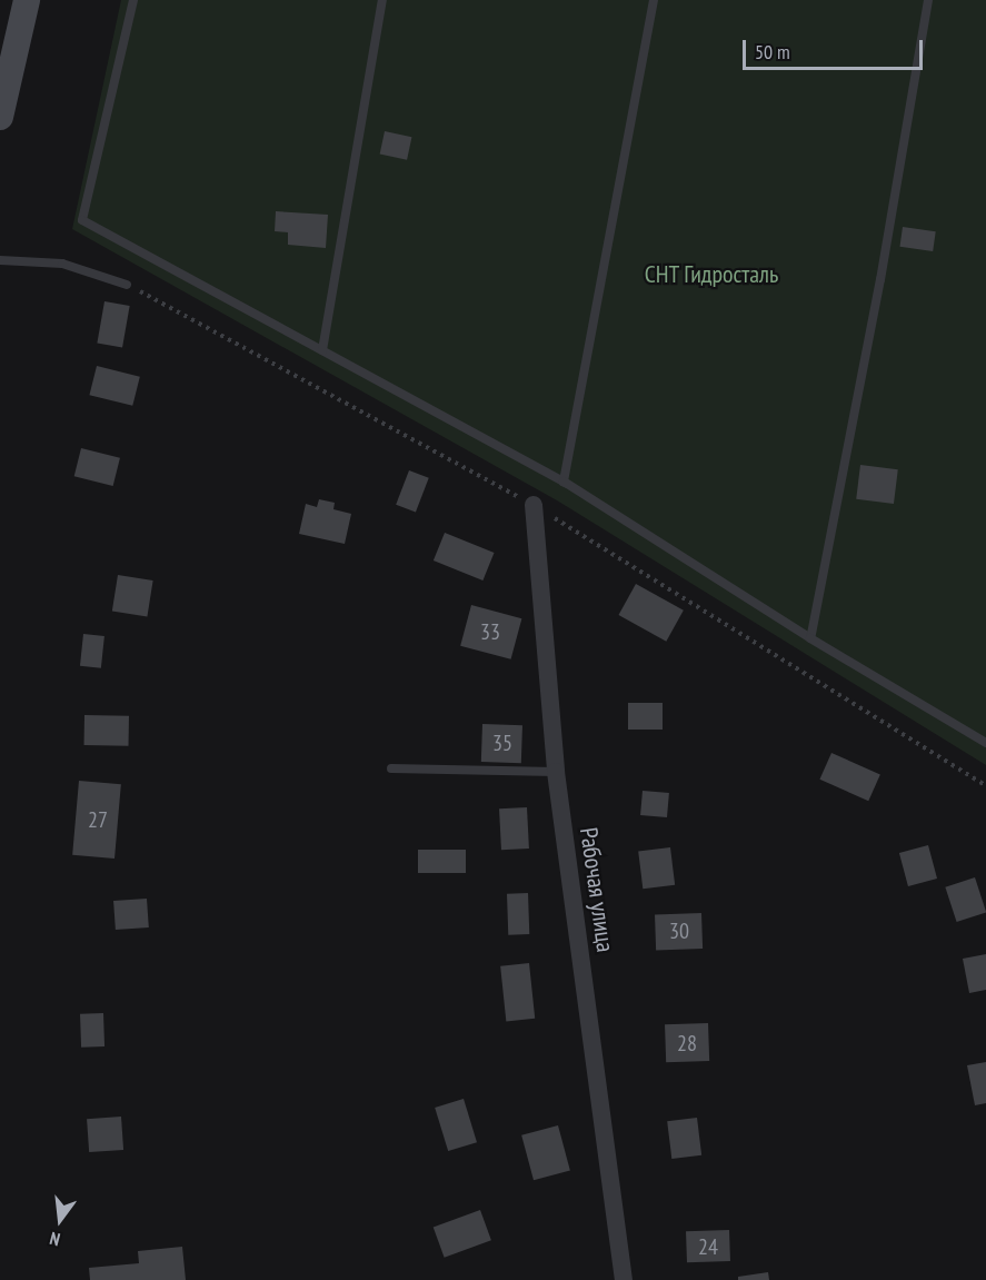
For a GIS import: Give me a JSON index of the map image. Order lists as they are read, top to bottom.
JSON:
{
  "streets": {
    "street": ["Рабочая улица"]
  },
  "parks": ["СНТ Гидросталь"],
  "house_numbers": [
    "33",
    "35",
    "27",
    "30",
    "28",
    "24"
  ],
  "scale_bar": "50 m",
  "north": "bottom"
}
